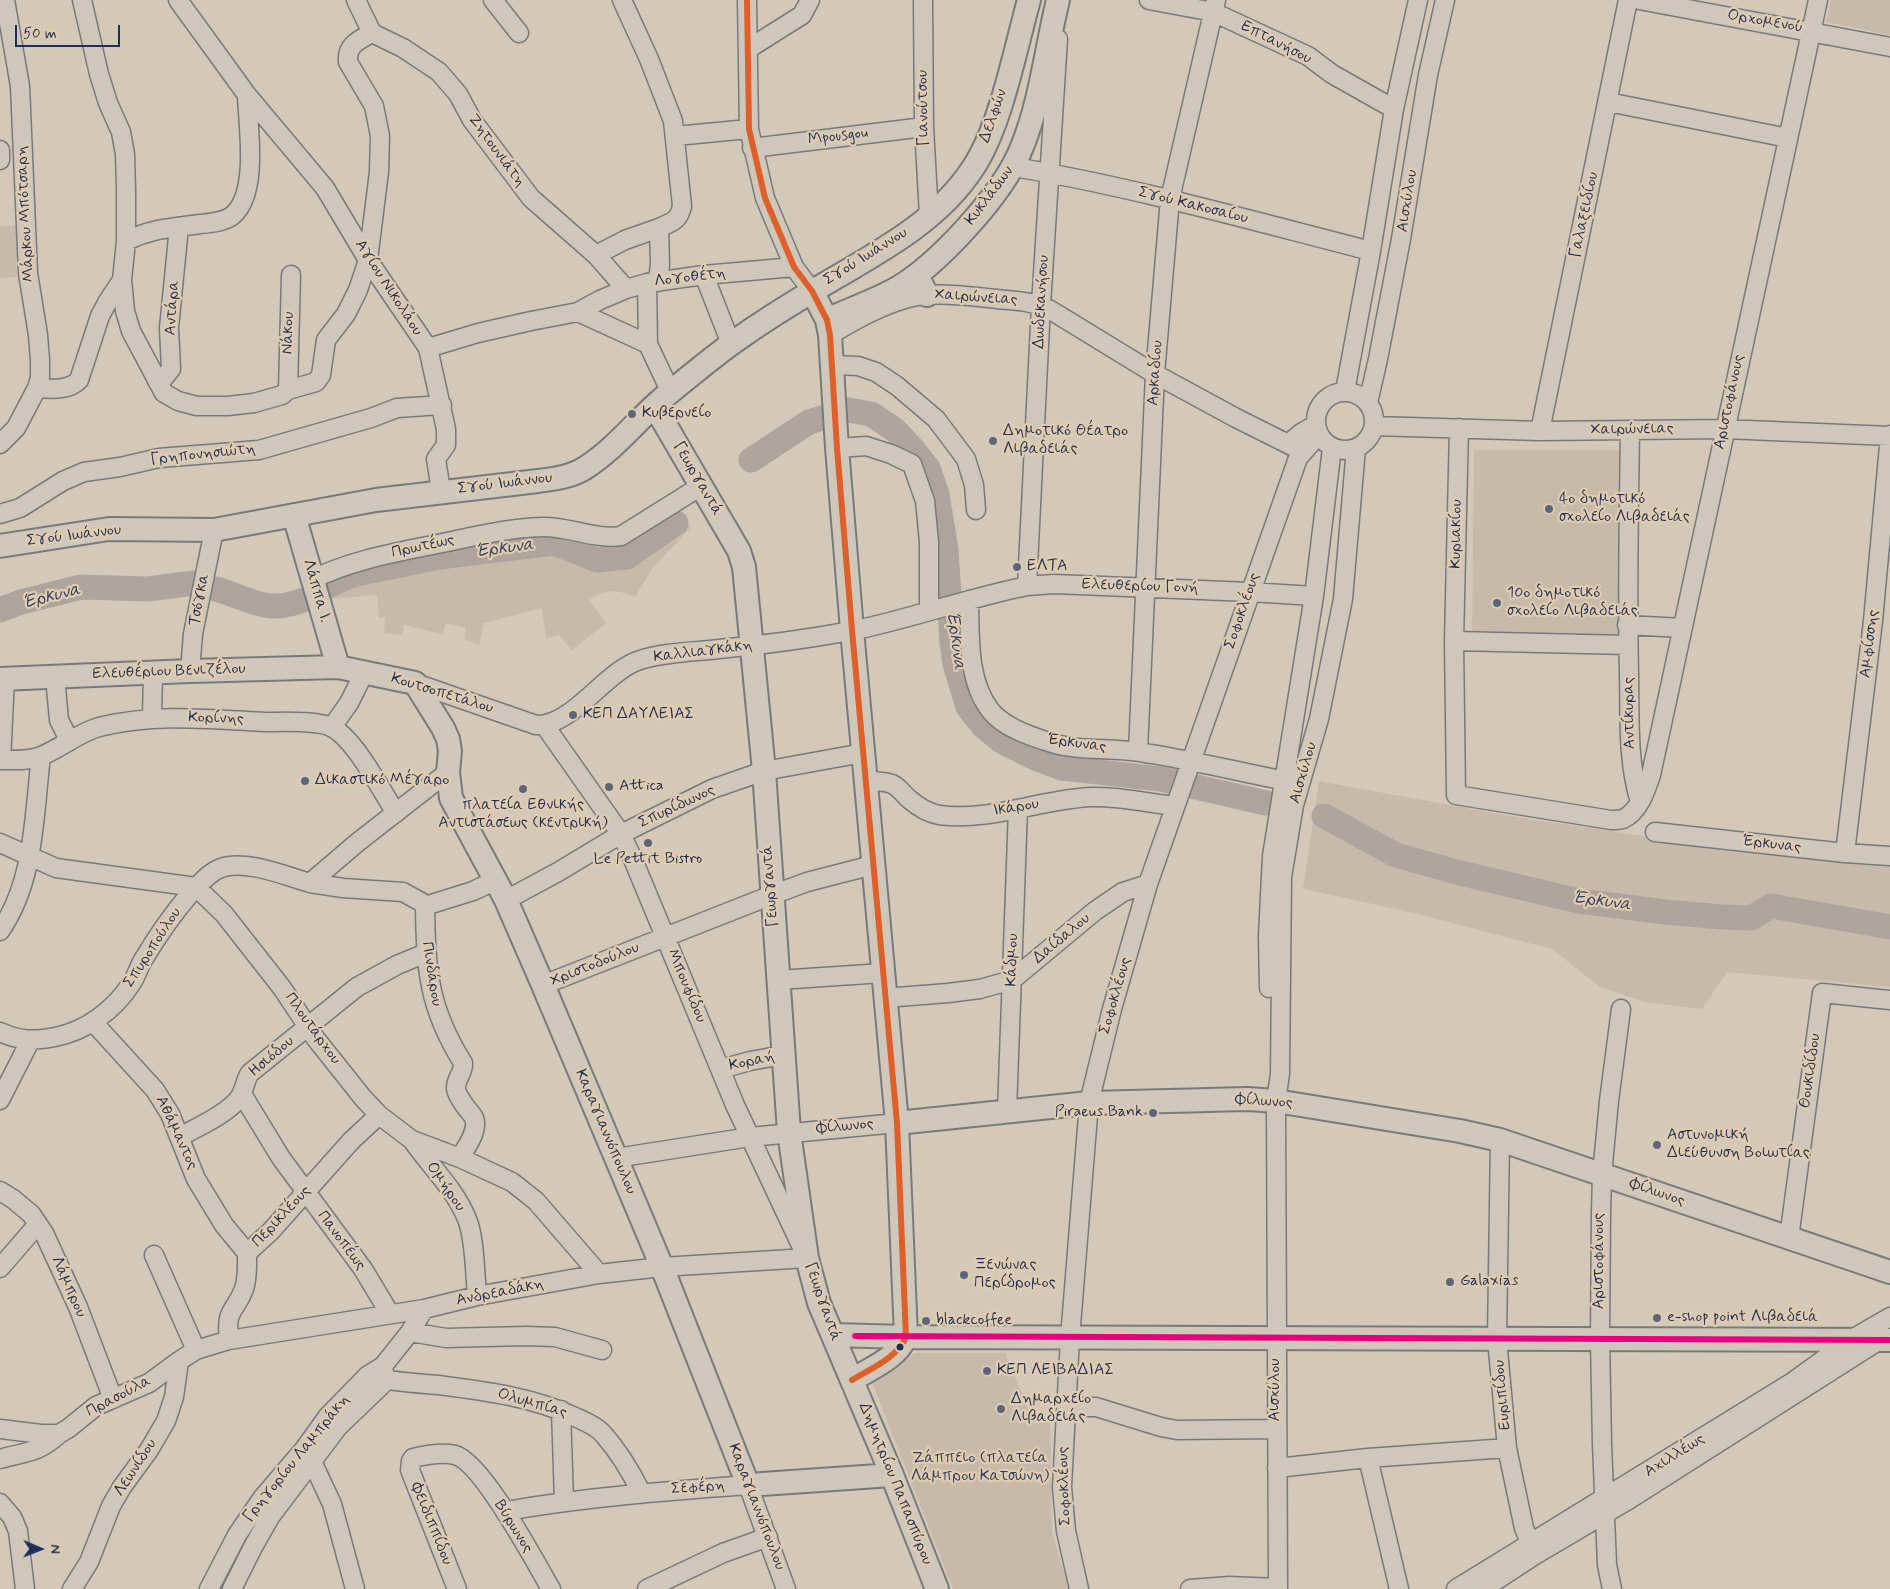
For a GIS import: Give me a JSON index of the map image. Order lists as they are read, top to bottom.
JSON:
{
  "streets": {
    "main road": [
      "Δελφών",
      "Κυκλάδων",
      "Σγού Ιωάννου",
      "Γεωργαντά",
      "Λάππα Ι.",
      "Ελευθέριου Βενιζέλου",
      "Κουτσοπετάλου",
      "Φίλωνος",
      "Καραγιαννόπουλου",
      "Δημητρίου Παπασπύρου",
      "Σεφέρη"
    ],
    "street": [
      "Ορχομενού",
      "Επτανήσου",
      "Γιανούτσου",
      "Mpousgou",
      "Ζητουνιάτη",
      "Αισχύλου",
      "Σγού Κακοσαίου",
      "Μάρκου Μπότσαρη",
      "Γαλαξειδίου",
      "Λογοθέτη",
      "Αγίου Νικολάου",
      "Χαιρώνειας",
      "Δωδεκανήσου",
      "Αντάρα",
      "Νάκου",
      "Αρκαδίου",
      "Αριστοφάνους",
      "Γρηπονησιώτη",
      "Κυριακίου",
      "Πρωτέως",
      "Ελευθερίου Γονή",
      "Τσόγκα",
      "Σοφοκλέους",
      "Αμφίσσης",
      "Καλλιαγκάκη",
      "Αντίκυρας",
      "Κορίνης",
      "Έρκυνας",
      "Σπυρίδωνος",
      "Ικάρου",
      "Δαίδαλου",
      "Σπυροπούλου",
      "Κάδμου",
      "Χριστοδούλου",
      "Πινδάρου",
      "Μπουφίδου",
      "Πλουτάρχου",
      "Ησιόδου",
      "Κοραή",
      "Θουκιδίδου",
      "Αθάμαντος",
      "Ομήρου",
      "Περικλέους",
      "Πανοπέως",
      "Λάμπρου",
      "Ανδρεαδάκη",
      "Ευριπίδου",
      "Πρασούλα",
      "Ολυμπίας",
      "Αχιλλέως",
      "Γρηγορίου Λαμπράκη",
      "Λεωνίδου",
      "Φειδιππίδου",
      "Βύρωνος"
    ]
  },
  "crossings": [
    ["Ορχομενού", "Αριστοφάνους"],
    ["Επτανήσου", "Αισχύλου"],
    ["Επτανήσου", "Αρκαδίου"],
    ["Γιανούτσου", "Δελφών"],
    ["Γιανούτσου", "Mpousgou"],
    ["Γιανούτσου", "Σγού Ιωάννου"],
    ["Δελφών", "Σγού Ιωάννου"],
    ["Ζητουνιάτη", "Αγίου Νικολάου"],
    ["Κυκλάδων", "Σγού Κακοσαίου"],
    ["Κυκλάδων", "Χαιρώνειας"],
    ["Κυκλάδων", "Δωδεκανήσου"],
    ["Αισχύλου", "Σγού Κακοσαίου"],
    ["Αισχύλου", "Χαιρώνειας"],
    ["Αισχύλου", "Ελευθερίου Γονή"],
    ["Αισχύλου", "Έρκυνας"],
    ["Αισχύλου", "Φίλωνος"],
    ["Σγού Κακοσαίου", "Δωδεκανήσου"],
    ["Σγού Κακοσαίου", "Αρκαδίου"],
    ["Γαλαξειδίου", "Χαιρώνειας"],
    ["Σγού Ιωάννου", "Γεωργαντά"],
    ["Σγού Ιωάννου", "Λάππα Ι."],
    ["Σγού Ιωάννου", "Τσόγκα"],
    ["Χαιρώνειας", "Δωδεκανήσου"],
    ["Χαιρώνειας", "Αρκαδίου"],
    ["Χαιρώνειας", "Αριστοφάνους"],
    ["Χαιρώνειας", "Κυριακίου"],
    ["Χαιρώνειας", "Σοφοκλέους"],
    ["Χαιρώνειας", "Αμφίσσης"],
    ["Χαιρώνειας", "Αντίκυρας"],
    ["Δωδεκανήσου", "Ελευθερίου Γονή"],
    ["Αρκαδίου", "Ελευθερίου Γονή"],
    ["Αρκαδίου", "Έρκυνας"],
    ["Αριστοφάνους", "Κυριακίου"],
    ["Αριστοφάνους", "Αντίκυρας"],
    ["Αριστοφάνους", "Φίλωνος"],
    ["Αριστοφάνους", "Αχιλλέως"],
    ["Γεωργαντά", "Πρωτέως"],
    ["Γεωργαντά", "Καλλιαγκάκη"],
    ["Γεωργαντά", "Σπυρίδωνος"],
    ["Γεωργαντά", "Χριστοδούλου"],
    ["Γεωργαντά", "Μπουφίδου"],
    ["Γεωργαντά", "Κοραή"],
    ["Γεωργαντά", "Φίλωνος"],
    ["Γεωργαντά", "Ανδρεαδάκη"],
    ["Γεωργαντά", "Δημητρίου Παπασπύρου"],
    ["Κυριακίου", "Αντίκυρας"],
    ["Πρωτέως", "Λάππα Ι."],
    ["Ελευθερίου Γονή", "Σοφοκλέους"],
    ["Ελευθερίου Γονή", "Καλλιαγκάκη"],
    ["Ελευθερίου Γονή", "Έρκυνας"],
    ["Λάππα Ι.", "Ελευθέριου Βενιζέλου"],
    ["Λάππα Ι.", "Κουτσοπετάλου"],
    ["Τσόγκα", "Ελευθέριου Βενιζέλου"],
    ["Σοφοκλέους", "Έρκυνας"],
    ["Σοφοκλέους", "Ικάρου"],
    ["Σοφοκλέους", "Δαίδαλου"],
    ["Σοφοκλέους", "Φίλωνος"],
    ["Αμφίσσης", "Έρκυνας"],
    ["Καλλιαγκάκη", "Κουτσοπετάλου"],
    ["Καλλιαγκάκη", "Μπουφίδου"],
    ["Ελευθέριου Βενιζέλου", "Κουτσοπετάλου"],
    ["Κουτσοπετάλου", "Μπουφίδου"],
    ["Κουτσοπετάλου", "Καραγιαννόπουλου"],
    ["Σπυρίδωνος", "Μπουφίδου"],
    ["Σπυρίδωνος", "Καραγιαννόπουλου"],
    ["Ικάρου", "Κάδμου"],
    ["Δαίδαλου", "Κάδμου"],
    ["Σπυροπούλου", "Πινδάρου"],
    ["Σπυροπούλου", "Πλουτάρχου"],
    ["Σπυροπούλου", "Αθάμαντος"],
    ["Κάδμου", "Φίλωνος"],
    ["Χριστοδούλου", "Μπουφίδου"],
    ["Χριστοδούλου", "Καραγιαννόπουλου"],
    ["Πινδάρου", "Πλουτάρχου"],
    ["Πινδάρου", "Ησιόδου"],
    ["Μπουφίδου", "Κοραή"],
    ["Μπουφίδου", "Φίλωνος"],
    ["Μπουφίδου", "Ανδρεαδάκη"],
    ["Πλουτάρχου", "Ησιόδου"],
    ["Πλουτάρχου", "Ομήρου"],
    ["Πλουτάρχου", "Περικλέους"],
    ["Πλουτάρχου", "Ανδρεαδάκη"],
    ["Ησιόδου", "Αθάμαντος"],
    ["Ησιόδου", "Πανοπέως"],
    ["Θουκιδίδου", "Φίλωνος"],
    ["Φίλωνος", "Καραγιαννόπουλου"],
    ["Φίλωνος", "Ευριπίδου"],
    ["Καραγιαννόπουλου", "Ανδρεαδάκη"],
    ["Καραγιαννόπουλου", "Σεφέρη"],
    ["Αθάμαντος", "Περικλέους"],
    ["Ομήρου", "Ανδρεαδάκη"],
    ["Περικλέους", "Πανοπέως"],
    ["Περικλέους", "Ανδρεαδάκη"],
    ["Πανοπέως", "Ανδρεαδάκη"],
    ["Λάμπρου", "Πρασούλα"],
    ["Ανδρεαδάκη", "Γρηγορίου Λαμπράκη"],
    ["Ευριπίδου", "Αχιλλέως"],
    ["Πρασούλα", "Λεωνίδου"],
    ["Ολυμπίας", "Γρηγορίου Λαμπράκη"],
    ["Ολυμπίας", "Σεφέρη"],
    ["Δημητρίου Παπασπύρου", "Σεφέρη"],
    ["Σεφέρη", "Βύρωνος"],
    ["Φειδιππίδου", "Βύρωνος"]
  ],
  "water": ["Έρκυνα"],
  "parks": ["Ζάππειο (πλατεία Λάμπρου Κατσώνη)"],
  "places": [
    "Κυβερνείο",
    "Δημοτικό Θέατρο Λιβαδειάς",
    "4ο δημοτικό σχολείο Λιβαδειάς",
    "ΕΛΤΑ",
    "10ο δημοτικό σχολείο Λιβαδειάς",
    "ΚΕΠ ΔΑΥΛΕΙΑΣ",
    "Δικαστικό Μέγαρο",
    "Attica",
    "πλατεία Εθνικής Αντιστάσεως (κεντρική)",
    "Le Pettit Bistro",
    "Piraeus Bank",
    "Αστυνομική Διεύθυνση Βοιωτίας",
    "Ξενώνας Περίδρομος",
    "Galaxias",
    "e-shop point Λιβαδειά",
    "blackcoffee",
    "ΚΕΠ ΛΕΙΒΑΔΙΑΣ",
    "Δημαρχείο Λιβαδειάς"
  ],
  "scale_bar": "50 m",
  "north": "right"
}
